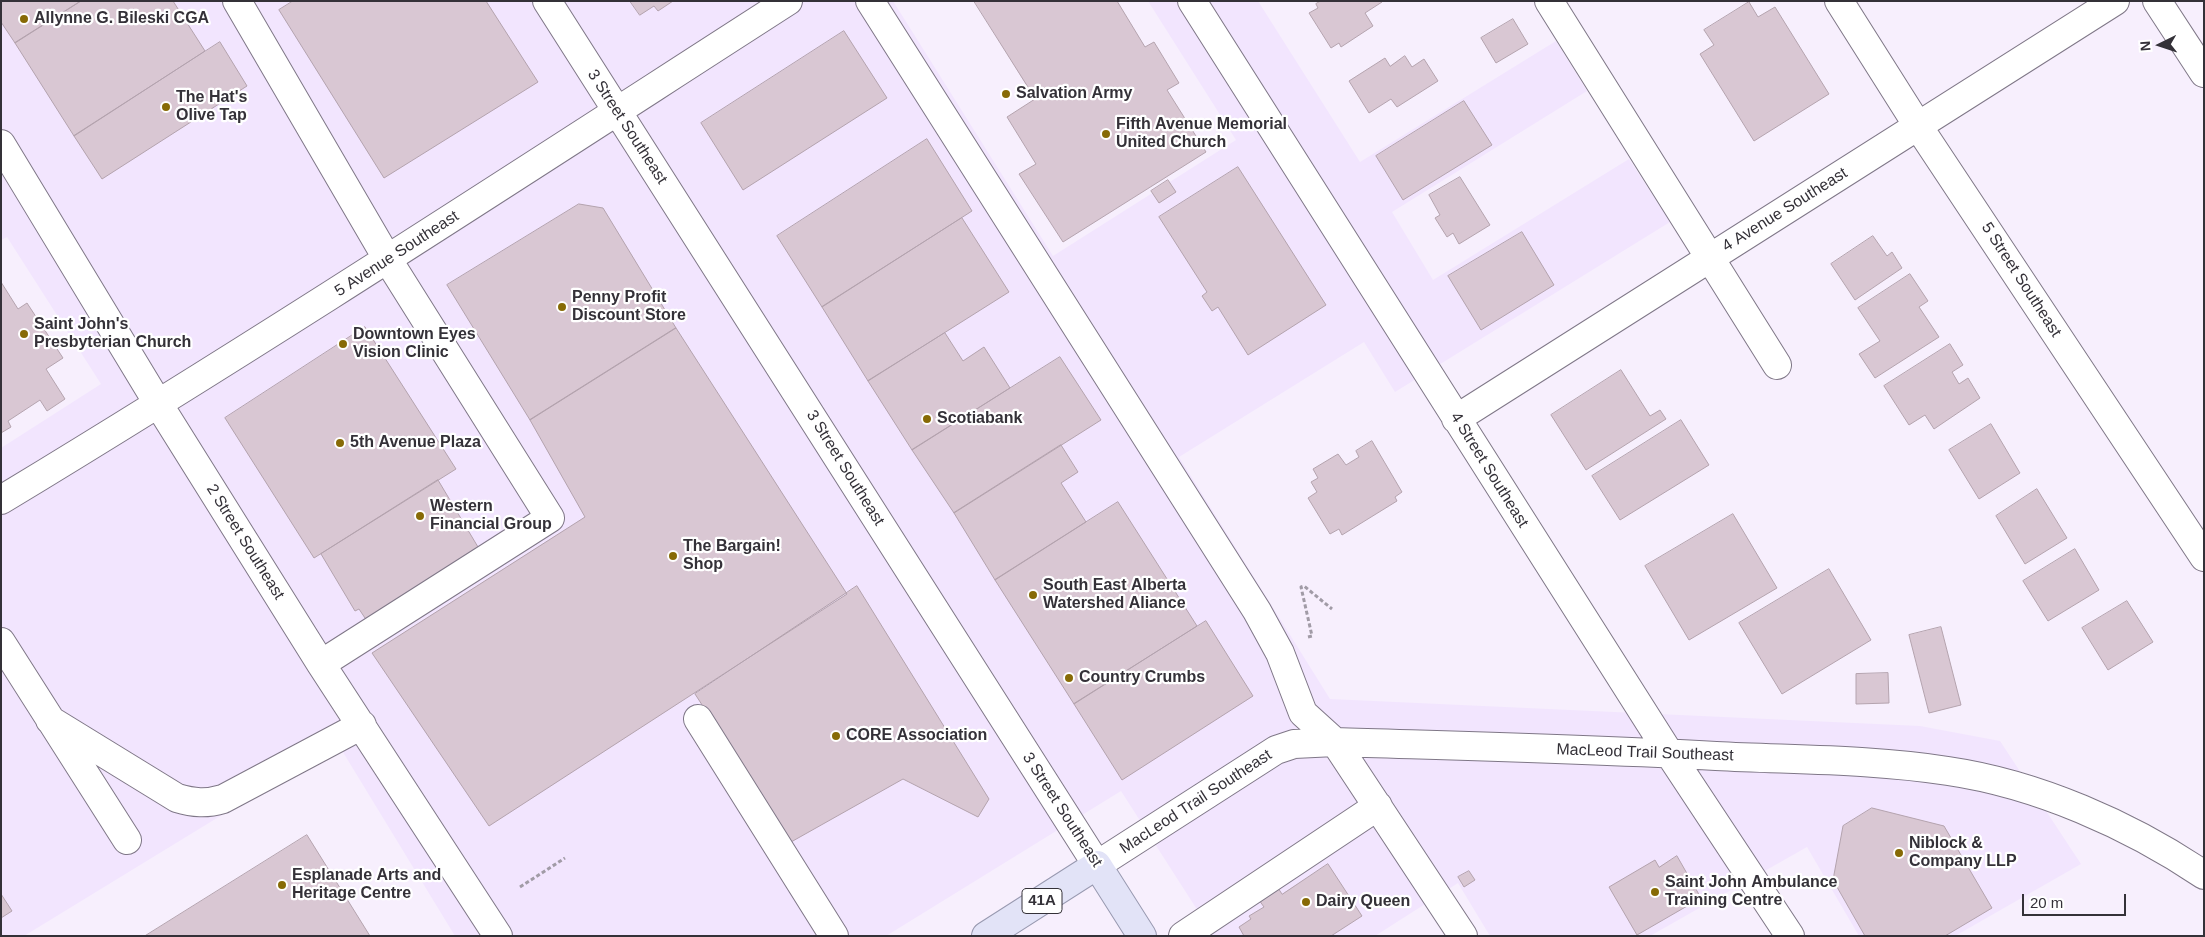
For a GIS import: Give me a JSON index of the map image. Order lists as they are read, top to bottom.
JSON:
{
  "streets": {
    "main road": ["3 Street Southeast", "41A"],
    "street": [
      "4 Avenue Southeast",
      "5 Avenue Southeast",
      "5 Street Southeast",
      "4 Street Southeast",
      "2 Street Southeast",
      "MacLeod Trail Southeast"
    ]
  },
  "crossings": [
    ["3 Street Southeast", "5 Avenue Southeast"],
    ["3 Street Southeast", "MacLeod Trail Southeast"],
    ["3 Street Southeast", "41A"],
    ["4 Avenue Southeast", "5 Street Southeast"],
    ["4 Avenue Southeast", "4 Street Southeast"],
    ["5 Avenue Southeast", "2 Street Southeast"],
    ["4 Street Southeast", "MacLeod Trail Southeast"],
    ["MacLeod Trail Southeast", "41A"]
  ],
  "places": [
    "Allynne G. Bileski CGA",
    "Salvation Army",
    "The Hat's Olive Tap",
    "Fifth Avenue Memorial United Church",
    "Penny Profit Discount Store",
    "Saint John's Presbyterian Church",
    "Downtown Eyes Vision Clinic",
    "Scotiabank",
    "5th Avenue Plaza",
    "Western Financial Group",
    "The Bargain! Shop",
    "South East Alberta Watershed Aliance",
    "Country Crumbs",
    "CORE Association",
    "Niblock & Company LLP",
    "Esplanade Arts and Heritage Centre",
    "Saint John Ambulance Training Centre",
    "Dairy Queen"
  ],
  "scale_bar": "20 m",
  "north": "left"
}
